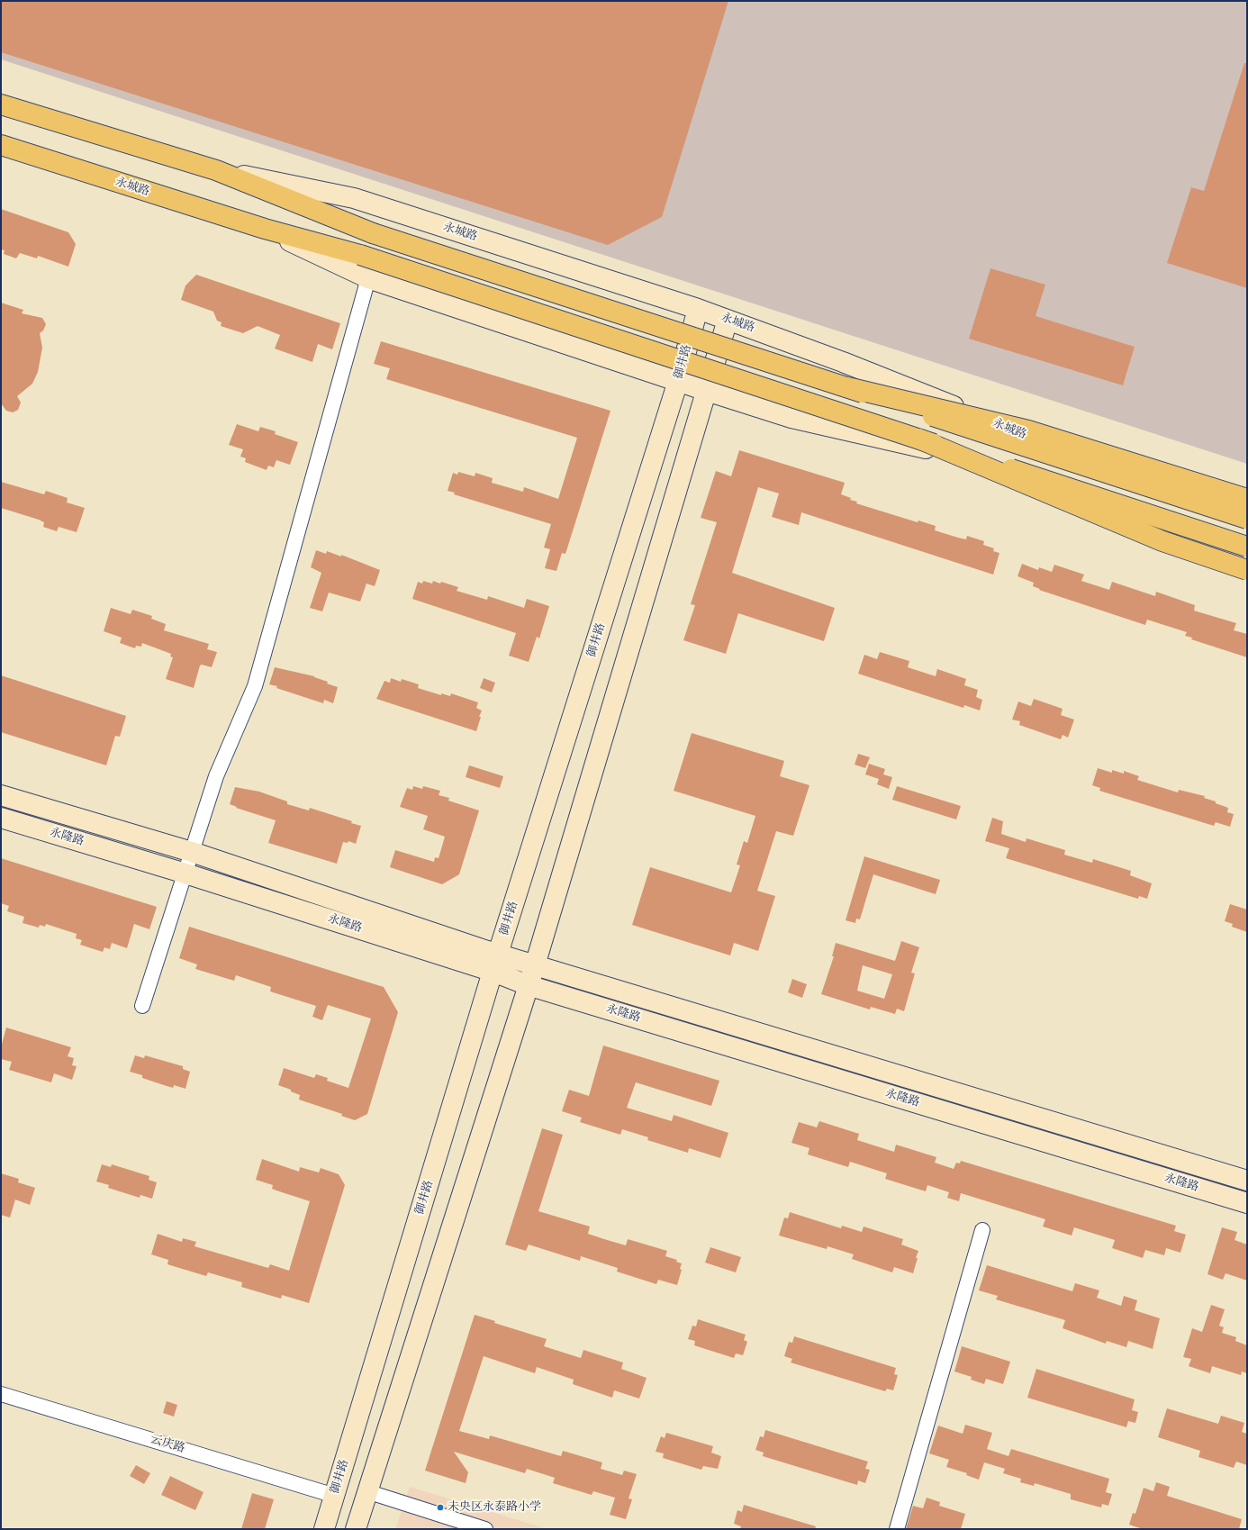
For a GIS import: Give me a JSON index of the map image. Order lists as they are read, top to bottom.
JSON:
{
  "streets": {
    "main road": ["永城路"],
    "street": ["御井路", "永隆路", "云庆路"]
  },
  "crossings": [
    ["永城路", "御井路"],
    ["御井路", "永隆路"],
    ["御井路", "云庆路"]
  ],
  "places": ["未央区永泰路小学"]
}
